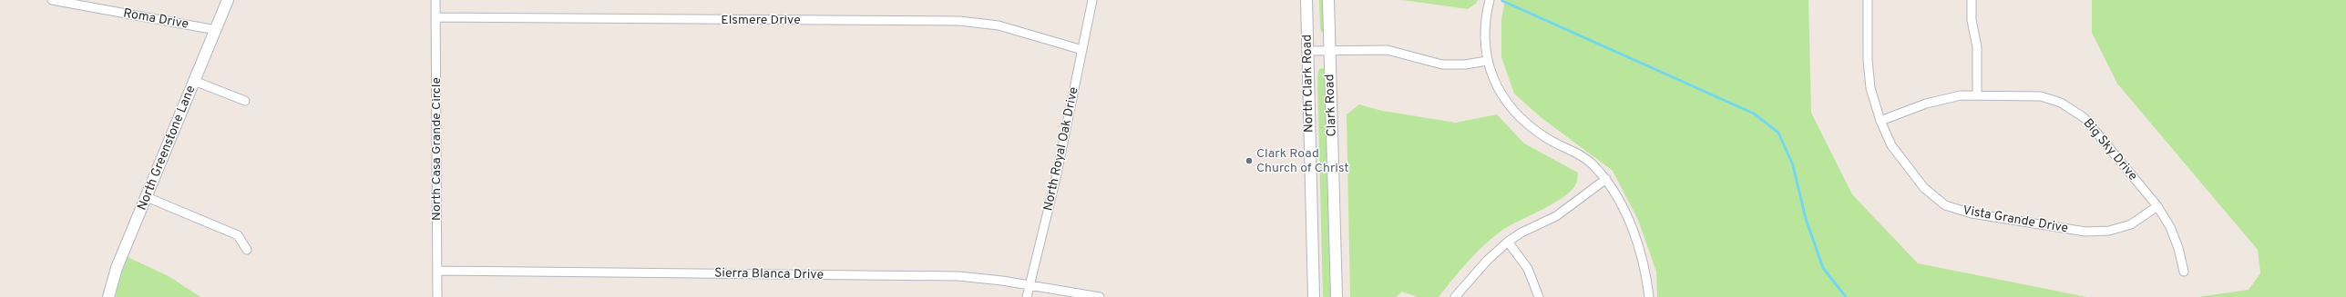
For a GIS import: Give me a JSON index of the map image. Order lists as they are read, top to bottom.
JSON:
{
  "streets": {
    "main road": ["North Clark Road", "Clark Road", "North Greenstone Lane"],
    "street": [
      "Roma Drive",
      "Elsmere Drive",
      "North Casa Grande Circle",
      "North Royal Oak Drive",
      "Big Sky Drive",
      "Vista Grande Drive",
      "Sierra Blanca Drive"
    ]
  },
  "crossings": [
    ["Roma Drive", "North Greenstone Lane"],
    ["Elsmere Drive", "North Casa Grande Circle"],
    ["Elsmere Drive", "North Royal Oak Drive"],
    ["North Casa Grande Circle", "Sierra Blanca Drive"],
    ["North Royal Oak Drive", "Sierra Blanca Drive"],
    ["Big Sky Drive", "Vista Grande Drive"]
  ],
  "places": ["Clark Road Church of Christ"]
}
